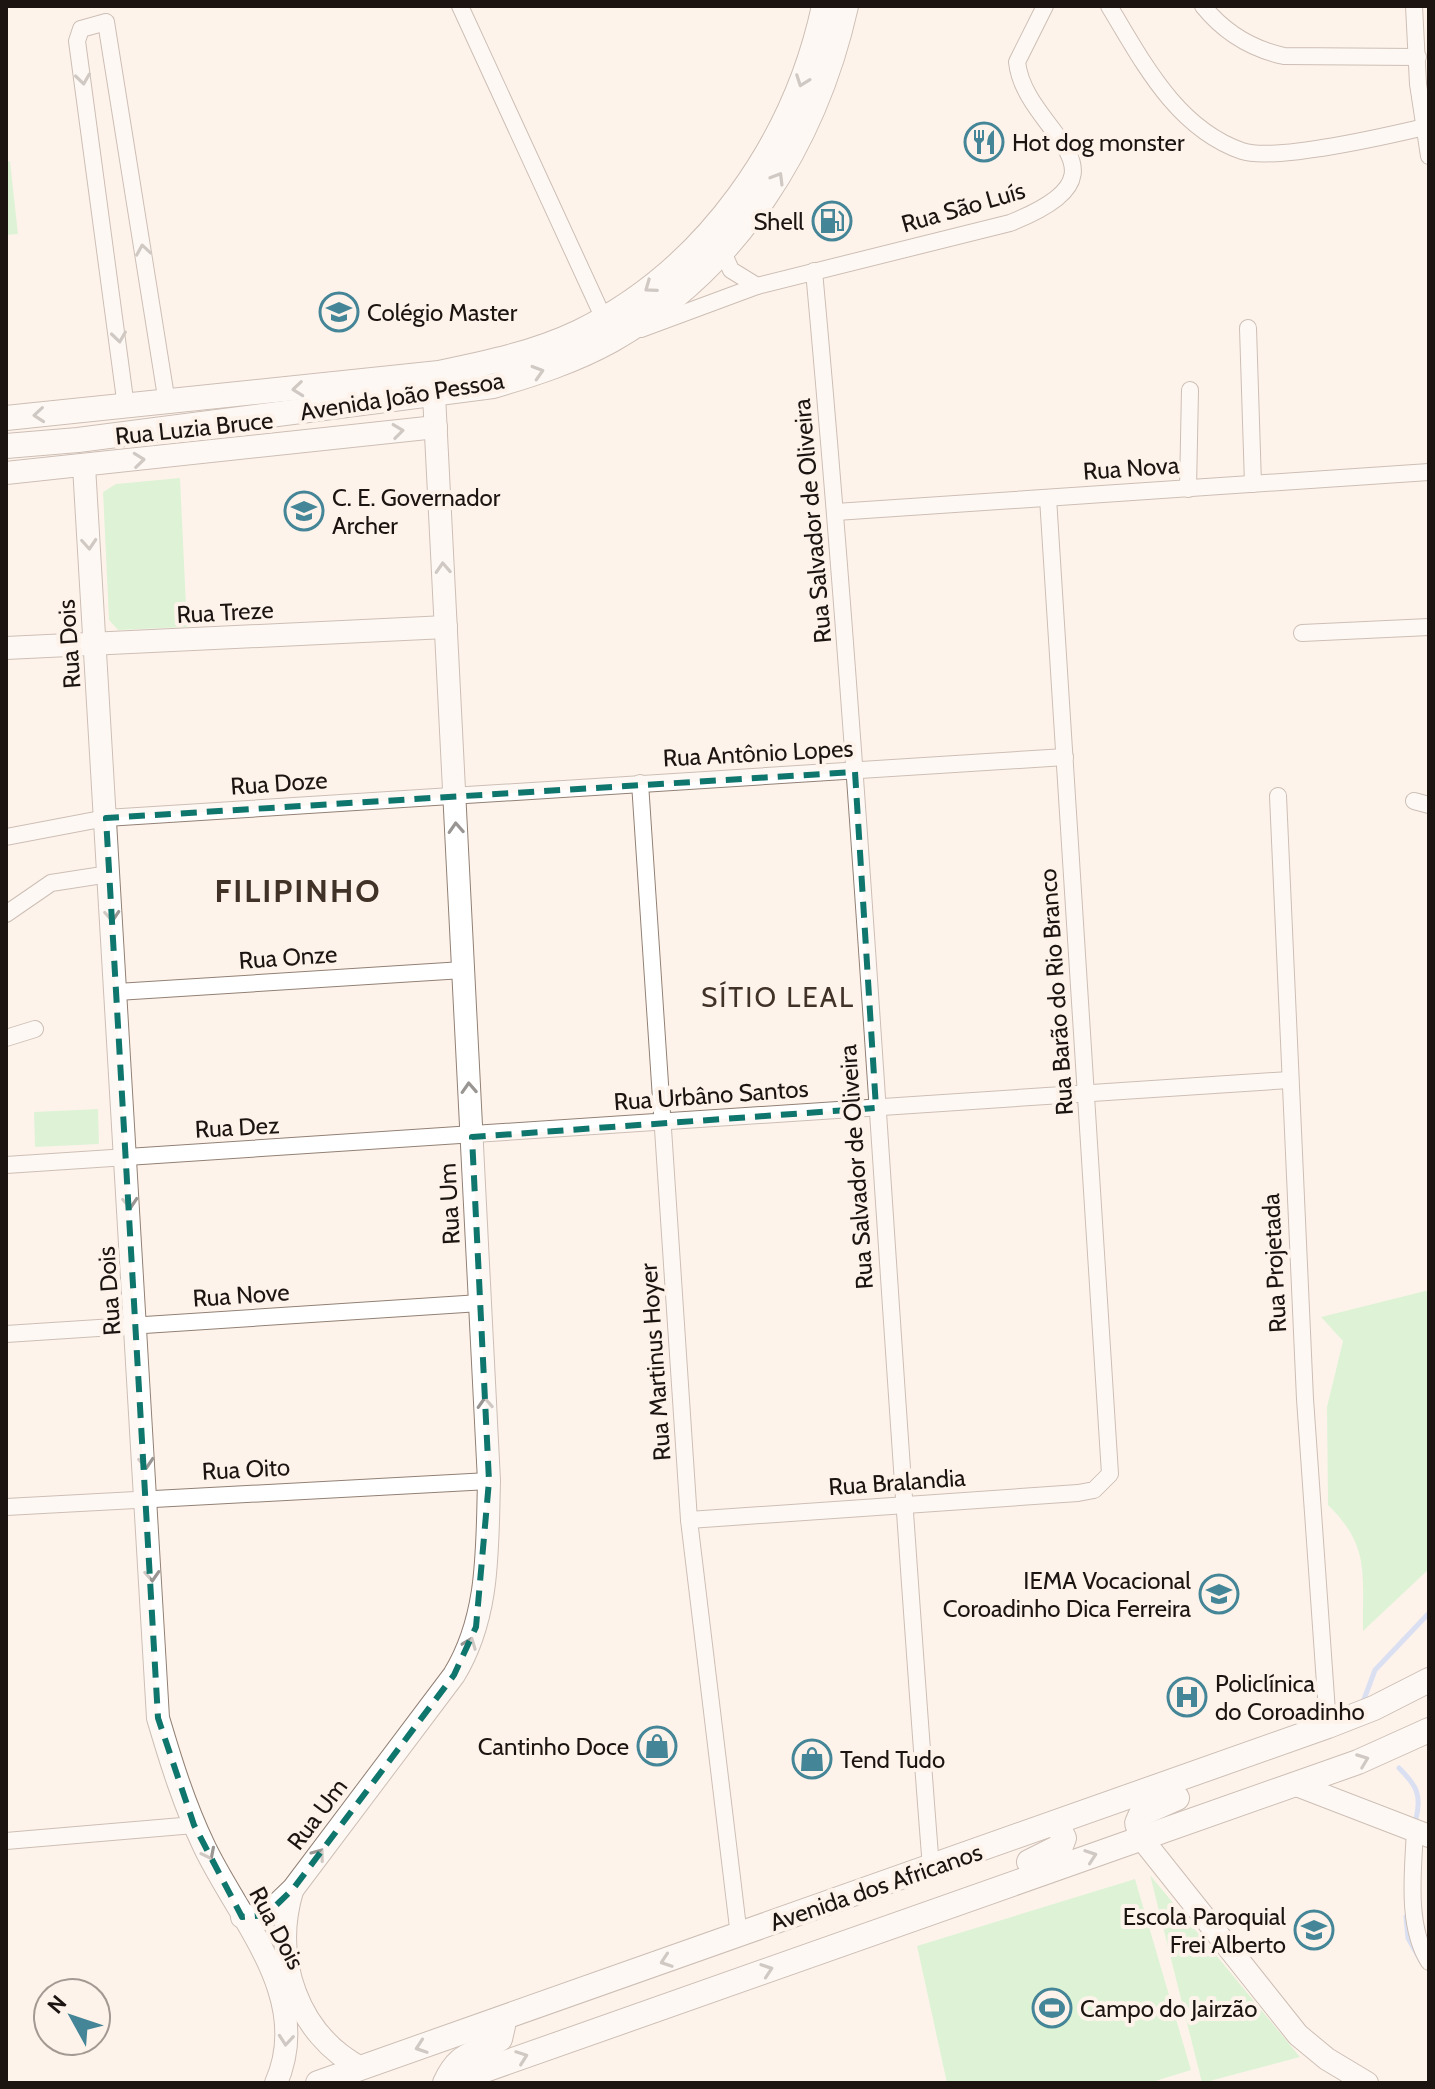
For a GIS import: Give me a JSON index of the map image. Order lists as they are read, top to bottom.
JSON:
{
  "streets": {
    "main road": [
      "Avenida João Pessoa",
      "Rua Luzia Bruce",
      "Rua Treze",
      "Rua Dois",
      "Rua Um",
      "Avenida dos Africanos"
    ],
    "street": [
      "Rua São Luís",
      "Rua Nova",
      "Rua Salvador de Oliveira",
      "Rua Antônio Lopes",
      "Rua Doze",
      "Rua Onze",
      "Rua Barão do Rio Branco",
      "Rua Urbâno Santos",
      "Rua Dez",
      "Rua Projetada",
      "Rua Nove",
      "Rua Martinus Hoyer",
      "Rua Oito",
      "Rua Bralandia"
    ]
  },
  "crossings": [
    ["Rua São Luís", "Avenida João Pessoa"],
    ["Rua São Luís", "Rua Salvador de Oliveira"],
    ["Avenida João Pessoa", "Rua Um"],
    ["Rua Luzia Bruce", "Rua Dois"],
    ["Rua Luzia Bruce", "Rua Um"],
    ["Rua Nova", "Rua Salvador de Oliveira"],
    ["Rua Nova", "Rua Barão do Rio Branco"],
    ["Rua Salvador de Oliveira", "Rua Antônio Lopes"],
    ["Rua Salvador de Oliveira", "Rua Urbâno Santos"],
    ["Rua Salvador de Oliveira", "Rua Bralandia"],
    ["Rua Salvador de Oliveira", "Avenida dos Africanos"],
    ["Rua Treze", "Rua Dois"],
    ["Rua Treze", "Rua Um"],
    ["Rua Dois", "Rua Doze"],
    ["Rua Dois", "Rua Onze"],
    ["Rua Dois", "Rua Dez"],
    ["Rua Dois", "Rua Um"],
    ["Rua Dois", "Rua Nove"],
    ["Rua Dois", "Rua Oito"],
    ["Rua Dois", "Avenida dos Africanos"],
    ["Rua Antônio Lopes", "Rua Doze"],
    ["Rua Antônio Lopes", "Rua Barão do Rio Branco"],
    ["Rua Antônio Lopes", "Rua Um"],
    ["Rua Antônio Lopes", "Rua Martinus Hoyer"],
    ["Rua Doze", "Rua Um"],
    ["Rua Onze", "Rua Um"],
    ["Rua Barão do Rio Branco", "Rua Urbâno Santos"],
    ["Rua Barão do Rio Branco", "Rua Bralandia"],
    ["Rua Urbâno Santos", "Rua Dez"],
    ["Rua Urbâno Santos", "Rua Um"],
    ["Rua Urbâno Santos", "Rua Projetada"],
    ["Rua Urbâno Santos", "Rua Martinus Hoyer"],
    ["Rua Dez", "Rua Um"],
    ["Rua Um", "Rua Nove"],
    ["Rua Um", "Rua Oito"],
    ["Rua Projetada", "Avenida dos Africanos"],
    ["Rua Martinus Hoyer", "Rua Bralandia"],
    ["Rua Martinus Hoyer", "Avenida dos Africanos"]
  ],
  "one_way": ["Rua Luzia Bruce", "Rua Dois", "Rua Um"],
  "districts": ["FILIPINHO", "SÍTIO LEAL"],
  "places": {
    "restaurant": ["Hot dog monster"],
    "fuel station": ["Shell"],
    "school or university": [
      "Colégio Master",
      "C. E. Governador Archer",
      "IEMA Vocacional Coroadinho Dica Ferreira",
      "Escola Paroquial Frei Alberto"
    ],
    "hospital": ["Policlínica do Coroadinho"],
    "shop": ["Cantinho Doce", "Tend Tudo"],
    "sports": ["Campo do Jairzão"]
  },
  "north": "top left"
}
